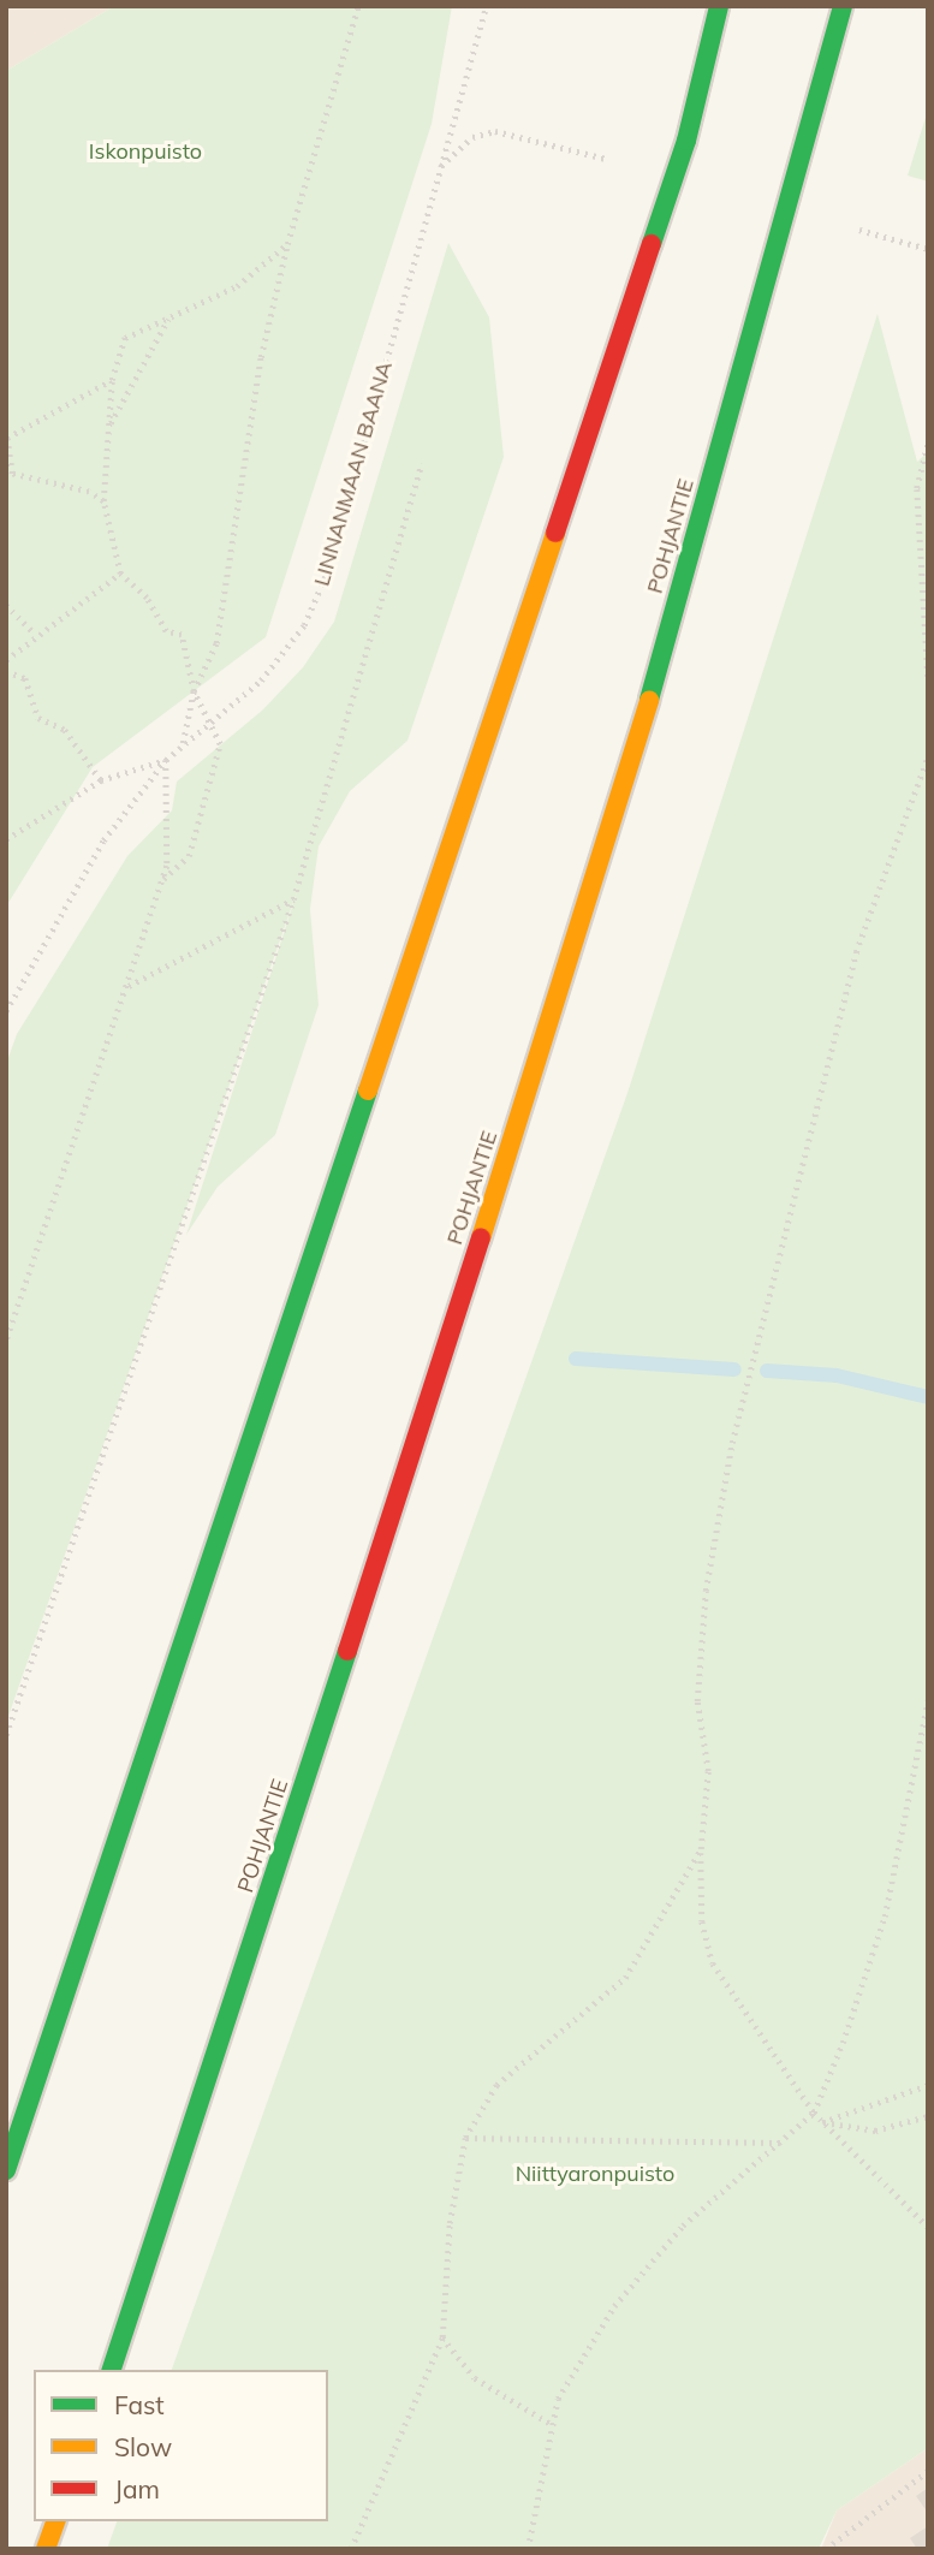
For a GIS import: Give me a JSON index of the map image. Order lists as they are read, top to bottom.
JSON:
{
  "streets": {
    "highway": ["POHJANTIE"],
    "path": ["LINNANMAAN BAANA"]
  },
  "parks": ["Iskonpuisto", "Niittyaronpuisto"],
  "legend": ["Fast", "Slow", "Jam"]
}
